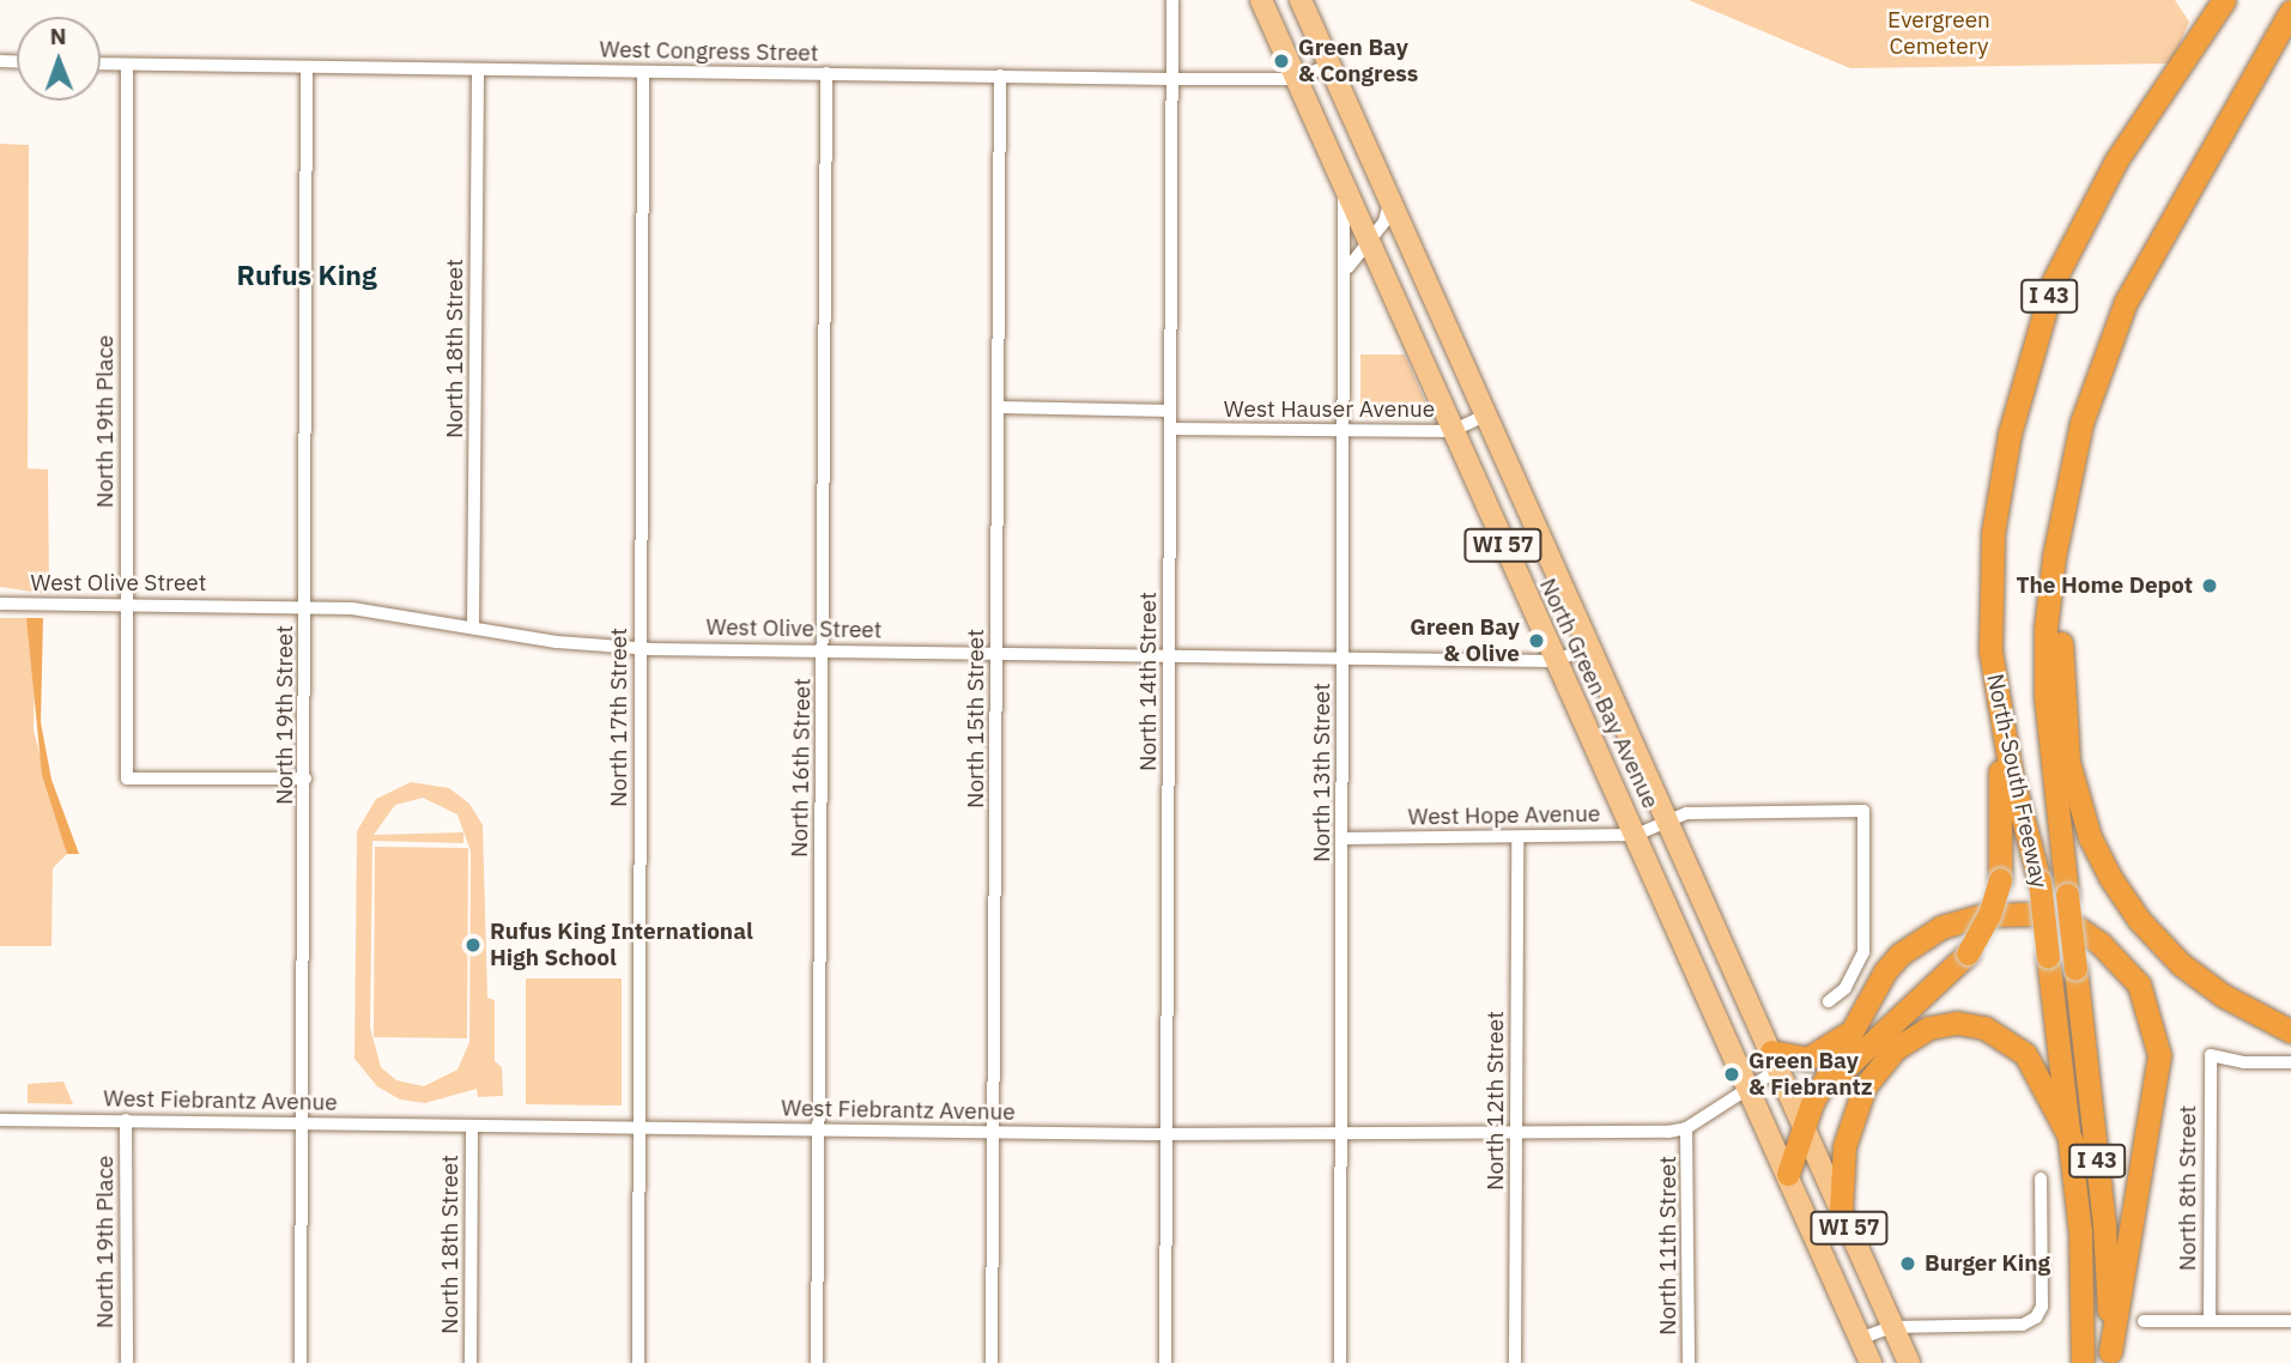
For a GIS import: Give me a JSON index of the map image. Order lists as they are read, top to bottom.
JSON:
{
  "streets": {
    "highway": ["I 43", "North-South Freeway"],
    "main road": ["WI 57", "North Green Bay Avenue"],
    "street": [
      "West Congress Street",
      "North 18th Street",
      "West Hauser Avenue",
      "North 19th Place",
      "West Olive Street",
      "North 14th Street",
      "North 19th Street",
      "North 17th Street",
      "North 15th Street",
      "North 16th Street",
      "North 13th Street",
      "West Hope Avenue",
      "West Fiebrantz Avenue",
      "North 12th Street",
      "North 8th Street",
      "North 11th Street"
    ]
  },
  "crossings": [
    ["West Congress Street", "North 18th Street"],
    ["West Congress Street", "North 19th Place"],
    ["West Congress Street", "North 14th Street"],
    ["West Congress Street", "North Green Bay Avenue"],
    ["West Congress Street", "North 19th Street"],
    ["West Congress Street", "North 17th Street"],
    ["West Congress Street", "North 15th Street"],
    ["West Congress Street", "North 16th Street"],
    ["North 18th Street", "West Olive Street"],
    ["North 18th Street", "West Fiebrantz Avenue"],
    ["West Hauser Avenue", "North 14th Street"],
    ["West Hauser Avenue", "North Green Bay Avenue"],
    ["West Hauser Avenue", "North 13th Street"],
    ["North 19th Place", "West Olive Street"],
    ["North 19th Place", "North 19th Street"],
    ["North 19th Place", "West Fiebrantz Avenue"],
    ["WI 57", "North Green Bay Avenue"],
    ["West Olive Street", "North 14th Street"],
    ["West Olive Street", "North Green Bay Avenue"],
    ["West Olive Street", "North 19th Street"],
    ["West Olive Street", "North 17th Street"],
    ["West Olive Street", "North 15th Street"],
    ["West Olive Street", "North 16th Street"],
    ["West Olive Street", "North 13th Street"],
    ["North 14th Street", "West Fiebrantz Avenue"],
    ["North Green Bay Avenue", "North 13th Street"],
    ["North Green Bay Avenue", "West Hope Avenue"],
    ["North 19th Street", "West Fiebrantz Avenue"],
    ["North 17th Street", "West Fiebrantz Avenue"],
    ["North 15th Street", "West Fiebrantz Avenue"],
    ["North 16th Street", "West Fiebrantz Avenue"],
    ["North 13th Street", "West Hope Avenue"],
    ["North 13th Street", "West Fiebrantz Avenue"],
    ["West Hope Avenue", "North 12th Street"],
    ["West Fiebrantz Avenue", "North 12th Street"],
    ["West Fiebrantz Avenue", "North 11th Street"]
  ],
  "districts": ["Rufus King"],
  "parks": ["Evergreen Cemetery"],
  "places": [
    "Green Bay & Congress",
    "The Home Depot",
    "Green Bay & Olive",
    "Rufus King International High School",
    "Green Bay & Fiebrantz",
    "Burger King"
  ],
  "north": "top"
}
